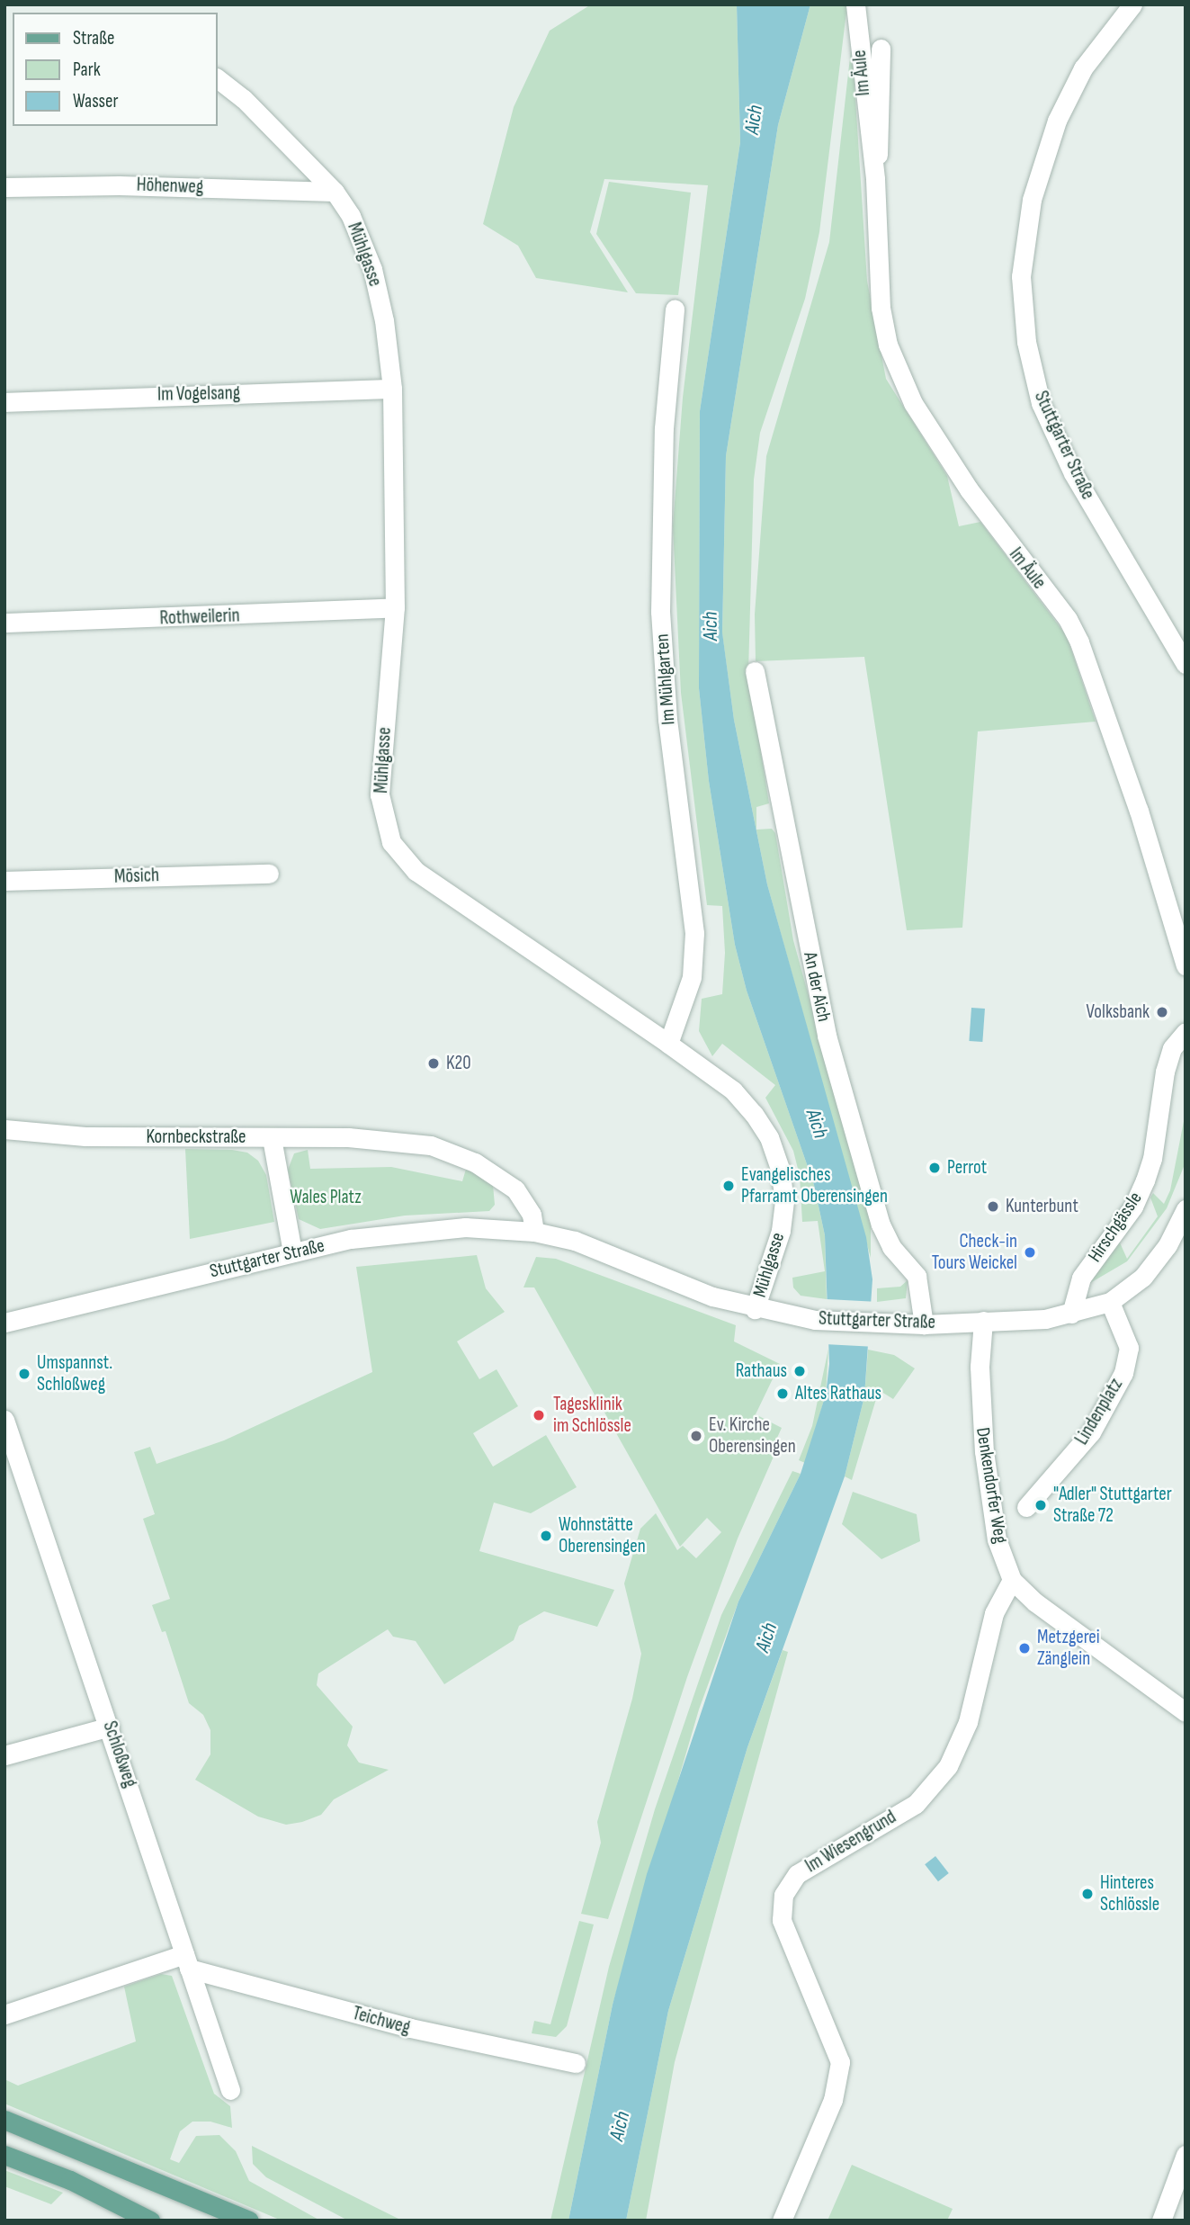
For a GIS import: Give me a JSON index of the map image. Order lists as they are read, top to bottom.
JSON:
{
  "streets": {
    "street": [
      "Im Äule",
      "Höhenweg",
      "Mühlgasse",
      "Im Vogelsang",
      "Stuttgarter Straße",
      "Rothweilerin",
      "Im Mühlgarten",
      "Mösich",
      "An der Aich",
      "Kornbeckstraße",
      "Hirschgässle",
      "Lindenplatz",
      "Denkendorfer Weg",
      "Schloßweg",
      "Im Wiesengrund",
      "Teichweg"
    ]
  },
  "crossings": [
    ["Höhenweg", "Mühlgasse"],
    ["Mühlgasse", "Im Vogelsang"],
    ["Mühlgasse", "Stuttgarter Straße"],
    ["Mühlgasse", "Rothweilerin"],
    ["Mühlgasse", "Im Mühlgarten"],
    ["Stuttgarter Straße", "An der Aich"],
    ["Stuttgarter Straße", "Kornbeckstraße"],
    ["Stuttgarter Straße", "Hirschgässle"],
    ["Stuttgarter Straße", "Lindenplatz"],
    ["Stuttgarter Straße", "Denkendorfer Weg"],
    ["Denkendorfer Weg", "Im Wiesengrund"],
    ["Schloßweg", "Teichweg"]
  ],
  "water": ["Aich"],
  "parks": ["Wales Platz"],
  "places": [
    "Volksbank",
    "K20",
    "Perrot",
    "Evangelisches Pfarramt Oberensingen",
    "Kunterbunt",
    "Check-in Tours Weickel",
    "Rathaus",
    "Umspannst. Schloßweg",
    "Altes Rathaus",
    "Tagesklinik im Schlössle",
    "Ev. Kirche Oberensingen",
    "\"Adler\" Stuttgarter Straße 72",
    "Wohnstätte Oberensingen",
    "Metzgerei Zänglein",
    "Hinteres Schlössle"
  ],
  "legend": ["Straße", "Park", "Wasser"]
}
